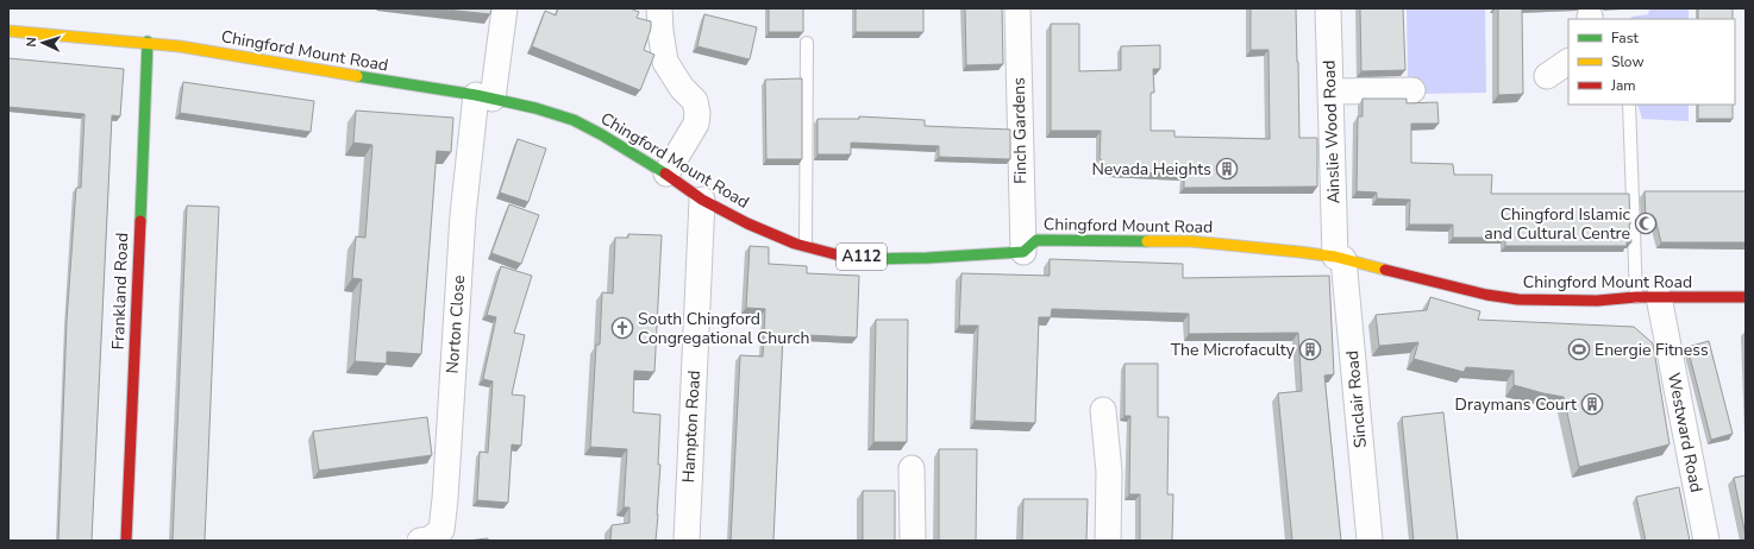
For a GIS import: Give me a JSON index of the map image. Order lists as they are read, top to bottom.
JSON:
{
  "streets": {
    "main road": ["Chingford Mount Road", "A112", "Frankland Road"],
    "street": [
      "Finch Gardens",
      "Ainslie Wood Road",
      "Norton Close",
      "Sinclair Road",
      "Hampton Road",
      "Westward Road"
    ]
  },
  "crossings": [
    ["Chingford Mount Road", "Finch Gardens"],
    ["Chingford Mount Road", "Ainslie Wood Road"],
    ["Chingford Mount Road", "Frankland Road"],
    ["Chingford Mount Road", "Norton Close"],
    ["Chingford Mount Road", "Sinclair Road"],
    ["Chingford Mount Road", "Hampton Road"],
    ["Chingford Mount Road", "Westward Road"],
    ["Ainslie Wood Road", "Sinclair Road"]
  ],
  "places": {
    "building": ["Nevada Heights", "The Microfaculty", "Draymans Court"],
    "mosque": ["Chingford Islamic and Cultural Centre"],
    "church": ["South Chingford Congregational Church"],
    "sports": ["Energie Fitness"]
  },
  "legend": ["Fast", "Slow", "Jam"],
  "north": "left"
}
